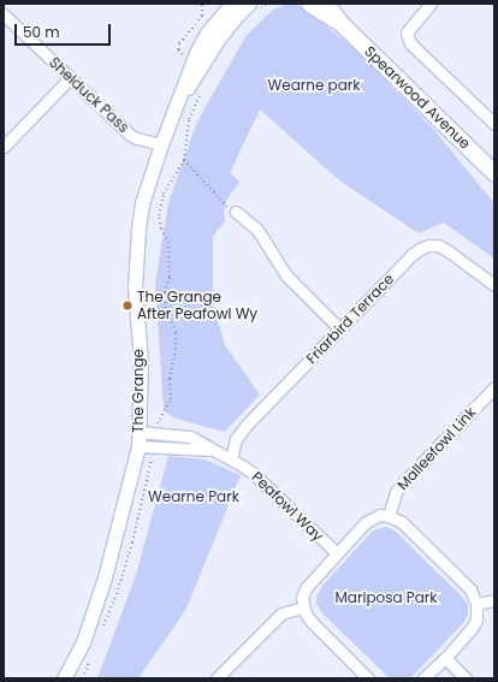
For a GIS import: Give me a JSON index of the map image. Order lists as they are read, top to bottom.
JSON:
{
  "streets": {
    "main road": ["Spearwood Avenue"],
    "street": [
      "Shelduck Pass",
      "Friarbird Terrace",
      "The Grange",
      "Malleefowl Link",
      "Peafowl Way"
    ]
  },
  "crossings": [
    ["Shelduck Pass", "The Grange"],
    ["Friarbird Terrace", "Peafowl Way"],
    ["The Grange", "Peafowl Way"]
  ],
  "parks": ["Wearne park", "Wearne Park", "Mariposa Park"],
  "places": ["The Grange After Peafowl Wy"],
  "scale_bar": "50 m"
}
